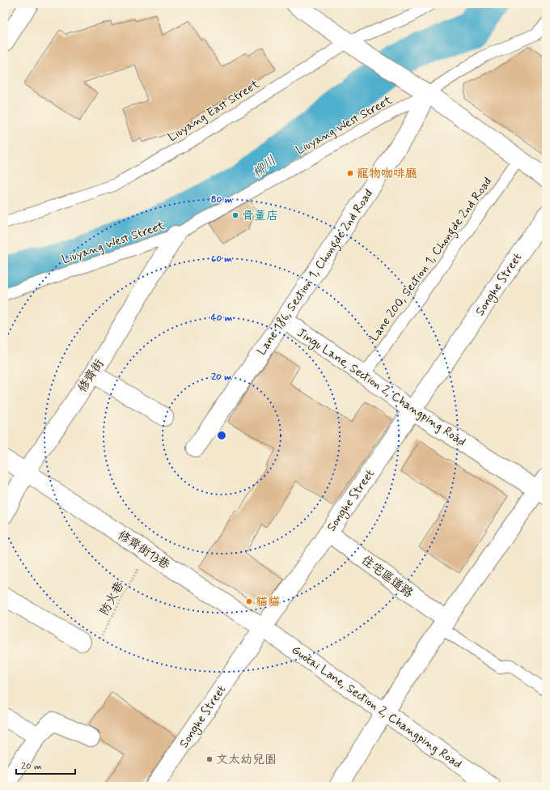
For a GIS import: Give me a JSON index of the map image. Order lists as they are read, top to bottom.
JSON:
{
  "streets": {
    "street": [
      "Lane 186, Section 1, Chongde 2nd Road",
      "Songhe Street",
      "修齊街",
      "Jingu Lane, Section 2, Changping Road",
      "修齊街13巷",
      "住宅區道路",
      "Guotai Lane, Section 2, Changping Road"
    ],
    "lane": ["Liuyang East Street", "Liuyang West Street", "Lane 200, Section 1, Chongde 2nd Road"],
    "path": ["防火巷"]
  },
  "crossings": [
    ["Liuyang West Street", "Lane 186, Section 1, Chongde 2nd Road"],
    ["Liuyang West Street", "修齊街"],
    ["Lane 200, Section 1, Chongde 2nd Road", "Jingu Lane, Section 2, Changping Road"],
    ["Lane 186, Section 1, Chongde 2nd Road", "Jingu Lane, Section 2, Changping Road"],
    ["Songhe Street", "Jingu Lane, Section 2, Changping Road"],
    ["Songhe Street", "修齊街13巷"],
    ["Songhe Street", "住宅區道路"],
    ["Songhe Street", "Guotai Lane, Section 2, Changping Road"],
    ["修齊街", "修齊街13巷"],
    ["修齊街13巷", "Guotai Lane, Section 2, Changping Road"]
  ],
  "water": ["柳川"],
  "places": [
    "寵物咖啡廳",
    "骨董店",
    "貓貓",
    "文太幼兒園"
  ],
  "scale_bar": "20 m",
  "rings": [
    "80 m",
    "60 m",
    "40 m",
    "20 m"
  ]
}
